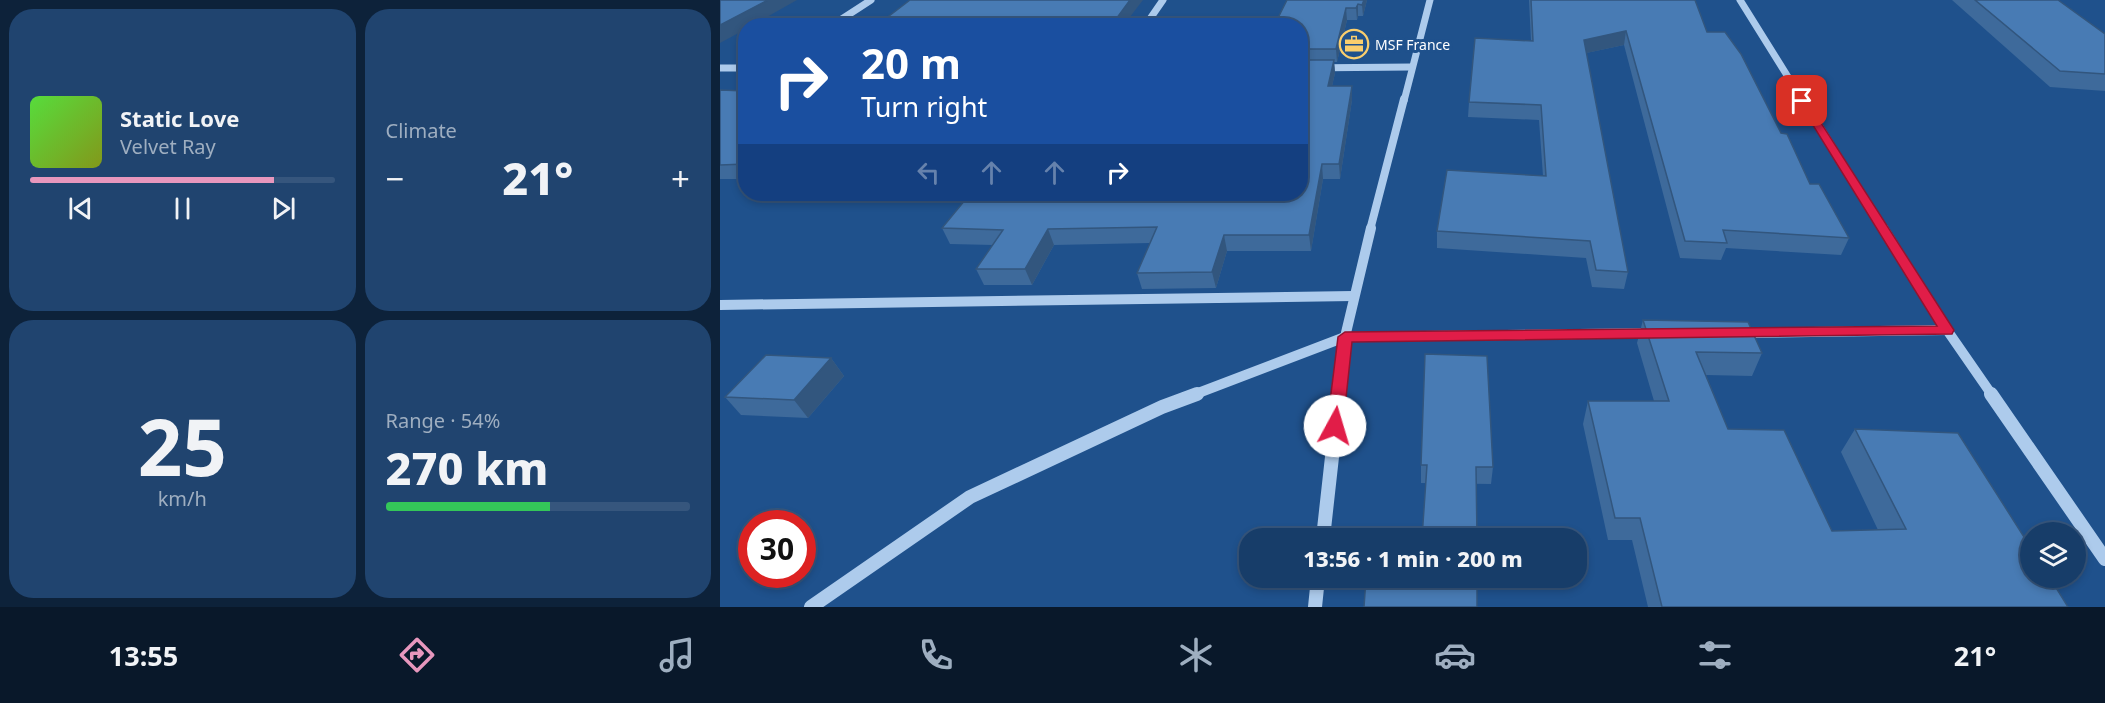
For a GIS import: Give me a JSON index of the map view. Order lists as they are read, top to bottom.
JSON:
{
  "places": {
    "office": ["MSF France"]
  },
  "page": {
    "tile": [
      "Climate",
      ["25", "km/h"],
      ["Range · 54%", "270 km"]
    ],
    "turn": ["20 m", "Turn right"],
    "song": ["Static Love", "Velvet Ray"],
    "heat": ["−", "21°", "+"],
    "limit": "30",
    "trip": "13:56 · 1 min · 200 m",
    "tabs": ["13:55", "21°"]
  }
}
